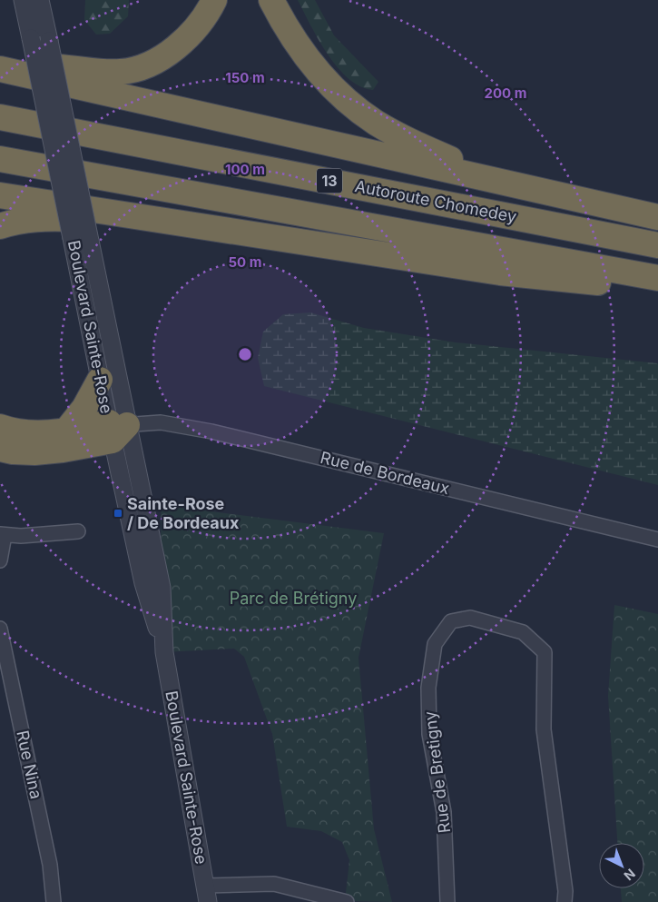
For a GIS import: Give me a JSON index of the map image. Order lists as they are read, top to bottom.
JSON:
{
  "streets": {
    "highway": ["13", "Autoroute Chomedey"],
    "street": [
      "Boulevard Sainte-Rose",
      "Rue de Bordeaux",
      "Rue Nina",
      "Rue de Bretigny"
    ]
  },
  "crossings": [
    ["Boulevard Sainte-Rose", "Rue de Bordeaux"]
  ],
  "parks": ["Parc de Brétigny"],
  "places": {
    "transit": ["Sainte-Rose / De Bordeaux"]
  },
  "north": "bottom right",
  "rings": [
    "150 m",
    "200 m",
    "100 m",
    "50 m"
  ]
}
